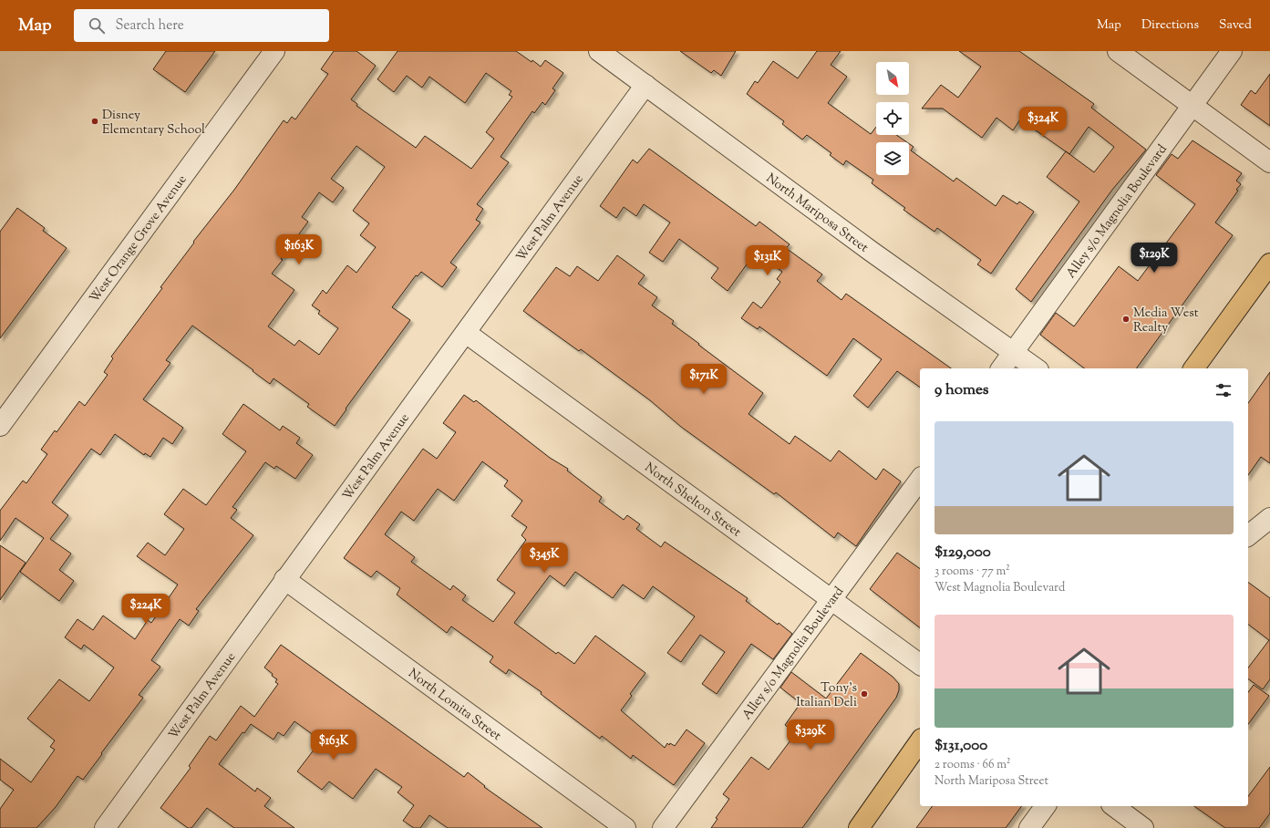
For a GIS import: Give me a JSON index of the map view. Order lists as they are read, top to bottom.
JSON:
{
  "streets": {
    "street": [
      "Alley s/o Magnolia Boulevard",
      "North Mariposa Street",
      "West Palm Avenue",
      "West Orange Grove Avenue",
      "North Shelton Street",
      "North Lomita Street"
    ]
  },
  "crossings": [
    ["Alley s/o Magnolia Boulevard", "North Mariposa Street"],
    ["Alley s/o Magnolia Boulevard", "North Shelton Street"],
    ["North Mariposa Street", "West Palm Avenue"],
    ["West Palm Avenue", "North Shelton Street"],
    ["West Palm Avenue", "North Lomita Street"]
  ],
  "places": ["Disney Elementary School", "Media West Realty", "Tony's Italian Deli"],
  "north": "bottom right",
  "page": {
    "header": "Map",
    "search": "Search here",
    "nav": ["Map", "Directions", "Saved"],
    "price": [
      "$324K",
      "$163K",
      "$129K",
      "$131K",
      "$171K",
      "$345K",
      "$224K",
      "$329K",
      "$163K"
    ],
    "heading": "9 homes",
    "list": [
      {
        "name": "$129,000",
        "note": "3 rooms · 77 m² · West Magnolia Boulevard"
      },
      {
        "name": "$131,000",
        "note": "2 rooms · 66 m² · North Mariposa Street"
      }
    ]
  }
}
